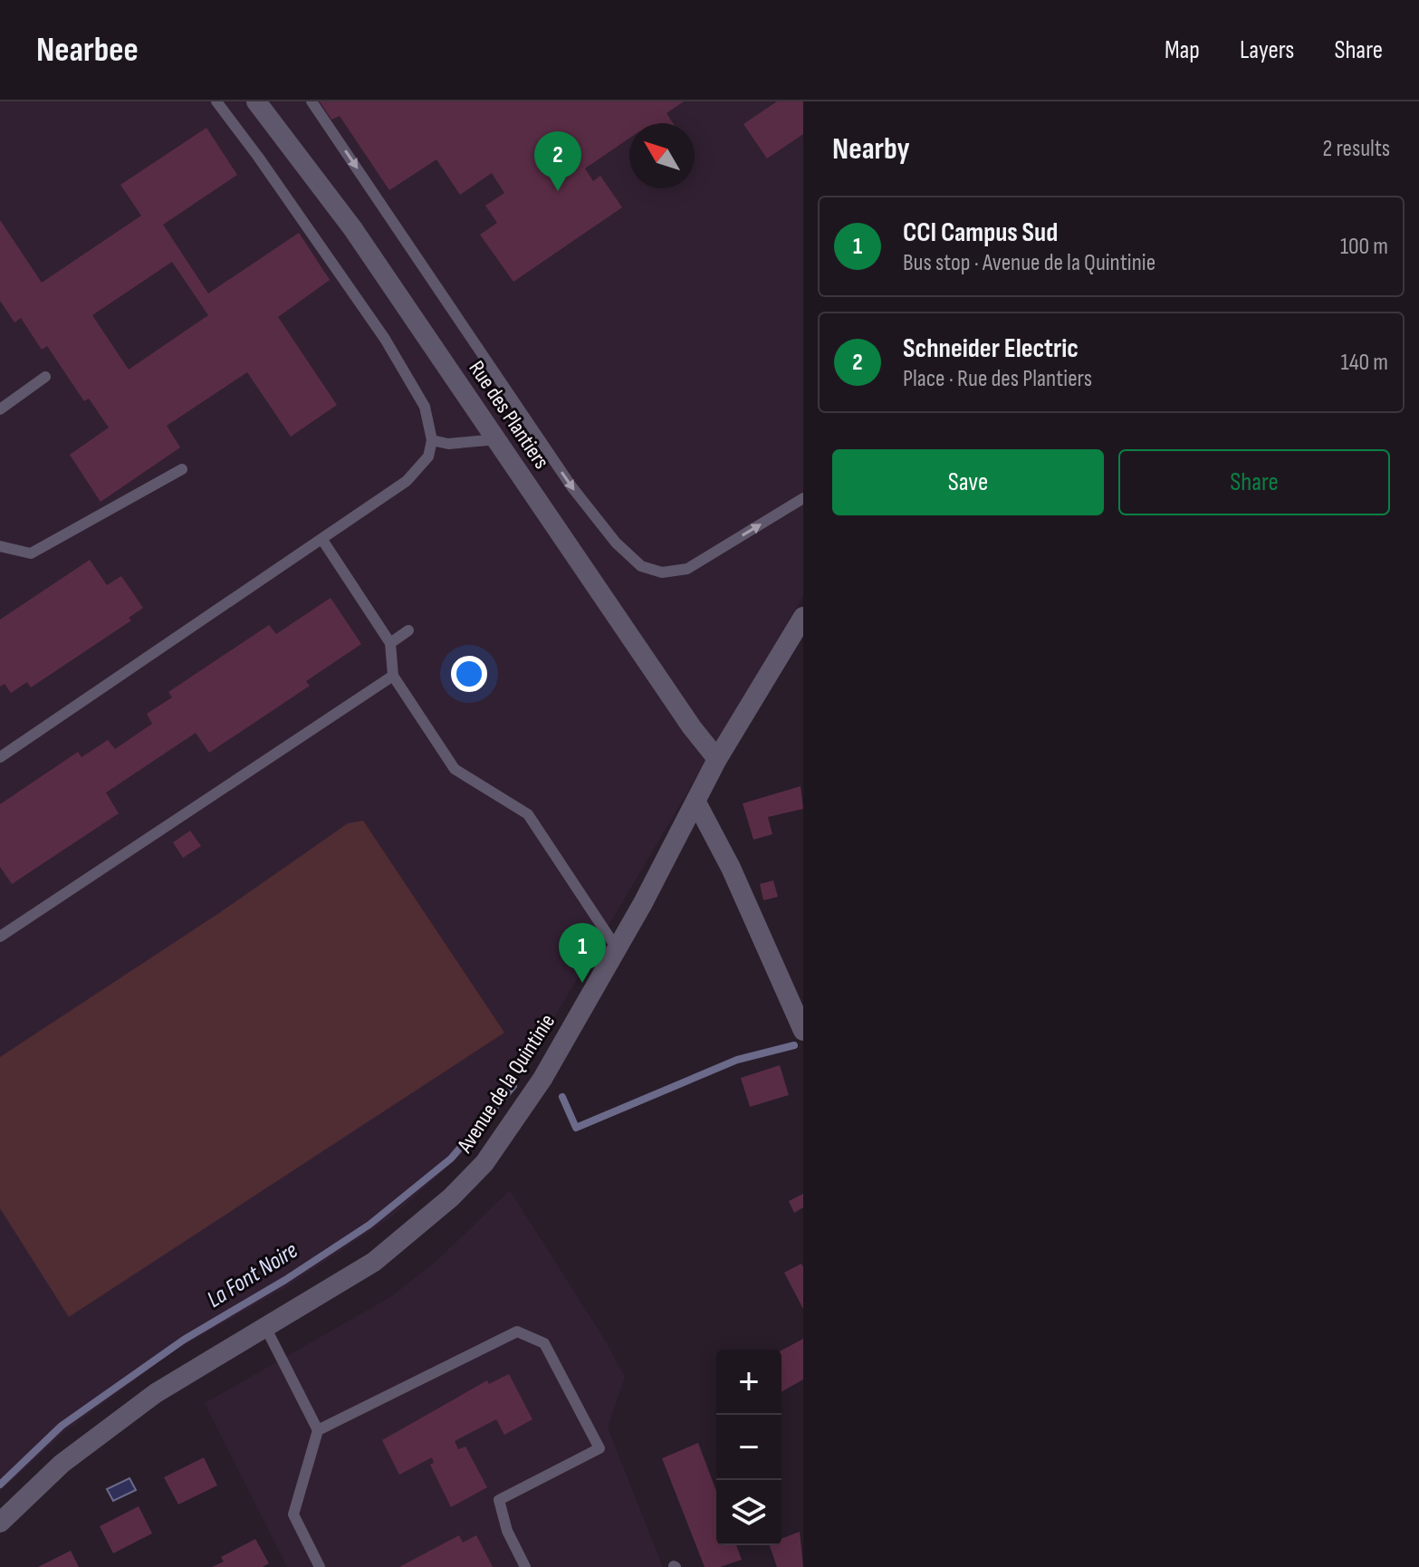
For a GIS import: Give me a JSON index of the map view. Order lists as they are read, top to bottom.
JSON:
{
  "streets": {
    "street": ["Rue des Plantiers", "Avenue de la Quintinie"]
  },
  "crossings": [
    ["Rue des Plantiers", "Avenue de la Quintinie"]
  ],
  "water": ["La Font Noire"],
  "north": "top left",
  "page": {
    "header": "Nearbee",
    "nav": ["Map", "Layers", "Share"],
    "heading": ["Nearby", "2 results"],
    "pins": ["2", "1"],
    "list": [
      {
        "mark": "1",
        "name": "CCI Campus Sud",
        "note": "Bus stop · Avenue de la Quintinie",
        "value": "100 m"
      },
      {
        "mark": "2",
        "name": "Schneider Electric",
        "note": "Place · Rue des Plantiers",
        "value": "140 m"
      }
    ],
    "buttons": ["Save", "Share"],
    "map_buttons": ["+", "−"]
  }
}
